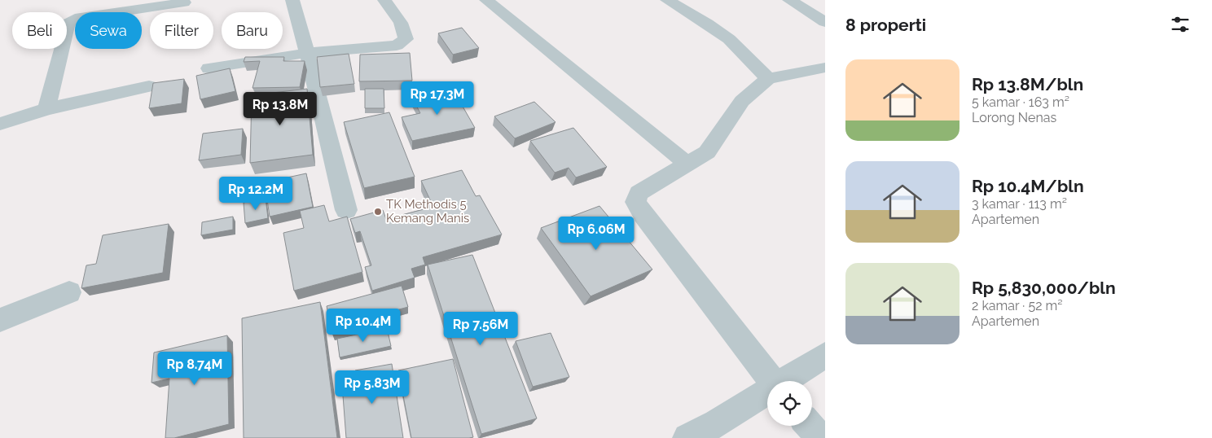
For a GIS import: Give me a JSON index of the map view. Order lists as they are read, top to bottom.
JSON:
{
  "places": ["TK Methodis 5 Kemang Manis"],
  "page": {
    "heading": "8 properti",
    "chip": [
      "Beli",
      "Sewa",
      "Filter",
      "Baru"
    ],
    "list": [
      {
        "name": "Rp 13.8M/bln",
        "note": "5 kamar · 163 m² · Lorong Nenas"
      },
      {
        "name": "Rp 10.4M/bln",
        "note": "3 kamar · 113 m² · Apartemen"
      },
      {
        "name": "Rp 5,830,000/bln",
        "note": "2 kamar · 52 m² · Apartemen"
      }
    ],
    "price": [
      "Rp 17.3M",
      "Rp 13.8M",
      "Rp 12.2M",
      "Rp 6.06M",
      "Rp 10.4M",
      "Rp 7.56M",
      "Rp 8.74M",
      "Rp 5.83M"
    ]
  }
}
